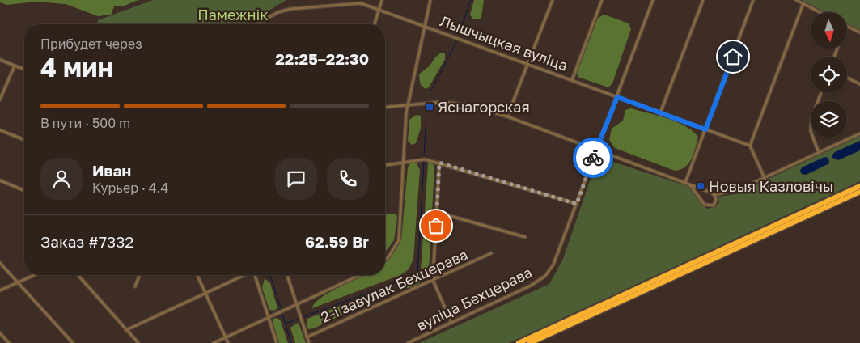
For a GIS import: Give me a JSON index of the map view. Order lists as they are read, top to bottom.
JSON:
{
  "streets": {
    "street": ["Лышчыцкая вуліца", "2-і завулак Бехцерава", "вуліца Бехцерава"]
  },
  "crossings": [
    ["Лышчыцкая вуліца", "вуліца Бехцерава"]
  ],
  "parks": ["Памежнік"],
  "places": {
    "transit": ["Яснагорская", "Новыя Казловічы"]
  },
  "north": "bottom",
  "page": {
    "heading": ["4 мин", "Прибудет через", "22:25–22:30"],
    "panel": [
      "Иван",
      "Курьер · 4.4",
      "Заказ #7332",
      "62.59 Br"
    ],
    "bar": "В пути · 500 m"
  }
}
